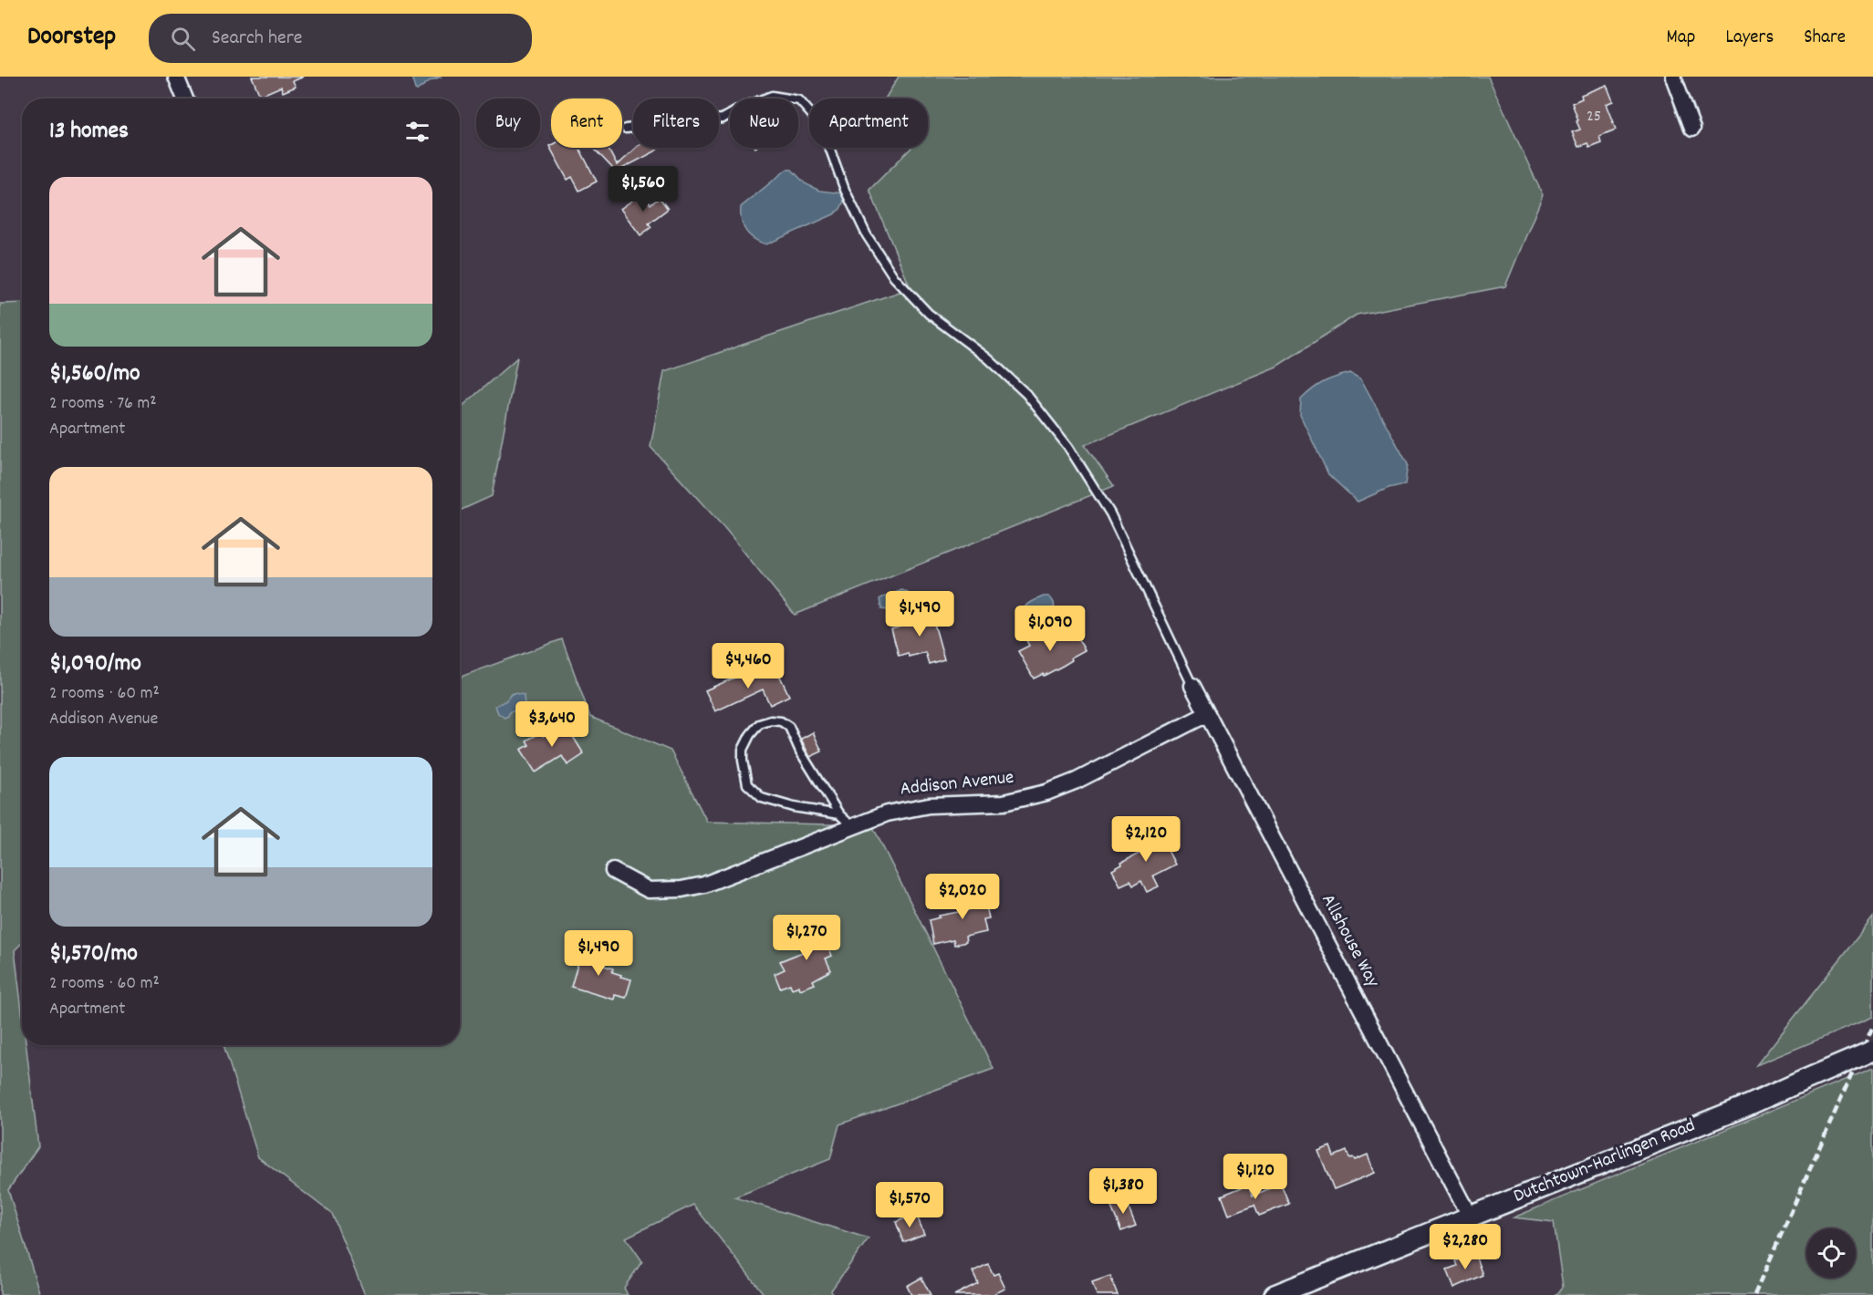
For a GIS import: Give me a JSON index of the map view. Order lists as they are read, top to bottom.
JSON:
{
  "streets": {
    "street": ["Addison Avenue", "Allshouse Way", "Dutchtown-Harlingen Road"]
  },
  "crossings": [
    ["Addison Avenue", "Allshouse Way"],
    ["Allshouse Way", "Dutchtown-Harlingen Road"]
  ],
  "house_numbers": ["25"],
  "page": {
    "header": "Doorstep",
    "search": "Search here",
    "nav": ["Map", "Layers", "Share"],
    "chip": [
      "Buy",
      "Rent",
      "Filters",
      "New",
      "Apartment"
    ],
    "heading": "13 homes",
    "list": [
      {
        "name": "$1,560/mo",
        "note": "2 rooms · 76 m² · Apartment"
      },
      {
        "name": "$1,090/mo",
        "note": "2 rooms · 60 m² · Addison Avenue"
      },
      {
        "name": "$1,570/mo",
        "note": "2 rooms · 60 m² · Apartment"
      }
    ],
    "price": [
      "$1,560",
      "$1,490",
      "$1,090",
      "$4,460",
      "$3,640",
      "$2,120",
      "$2,020",
      "$1,270",
      "$1,490",
      "$1,120",
      "$1,380",
      "$1,570",
      "$2,280"
    ]
  }
}
